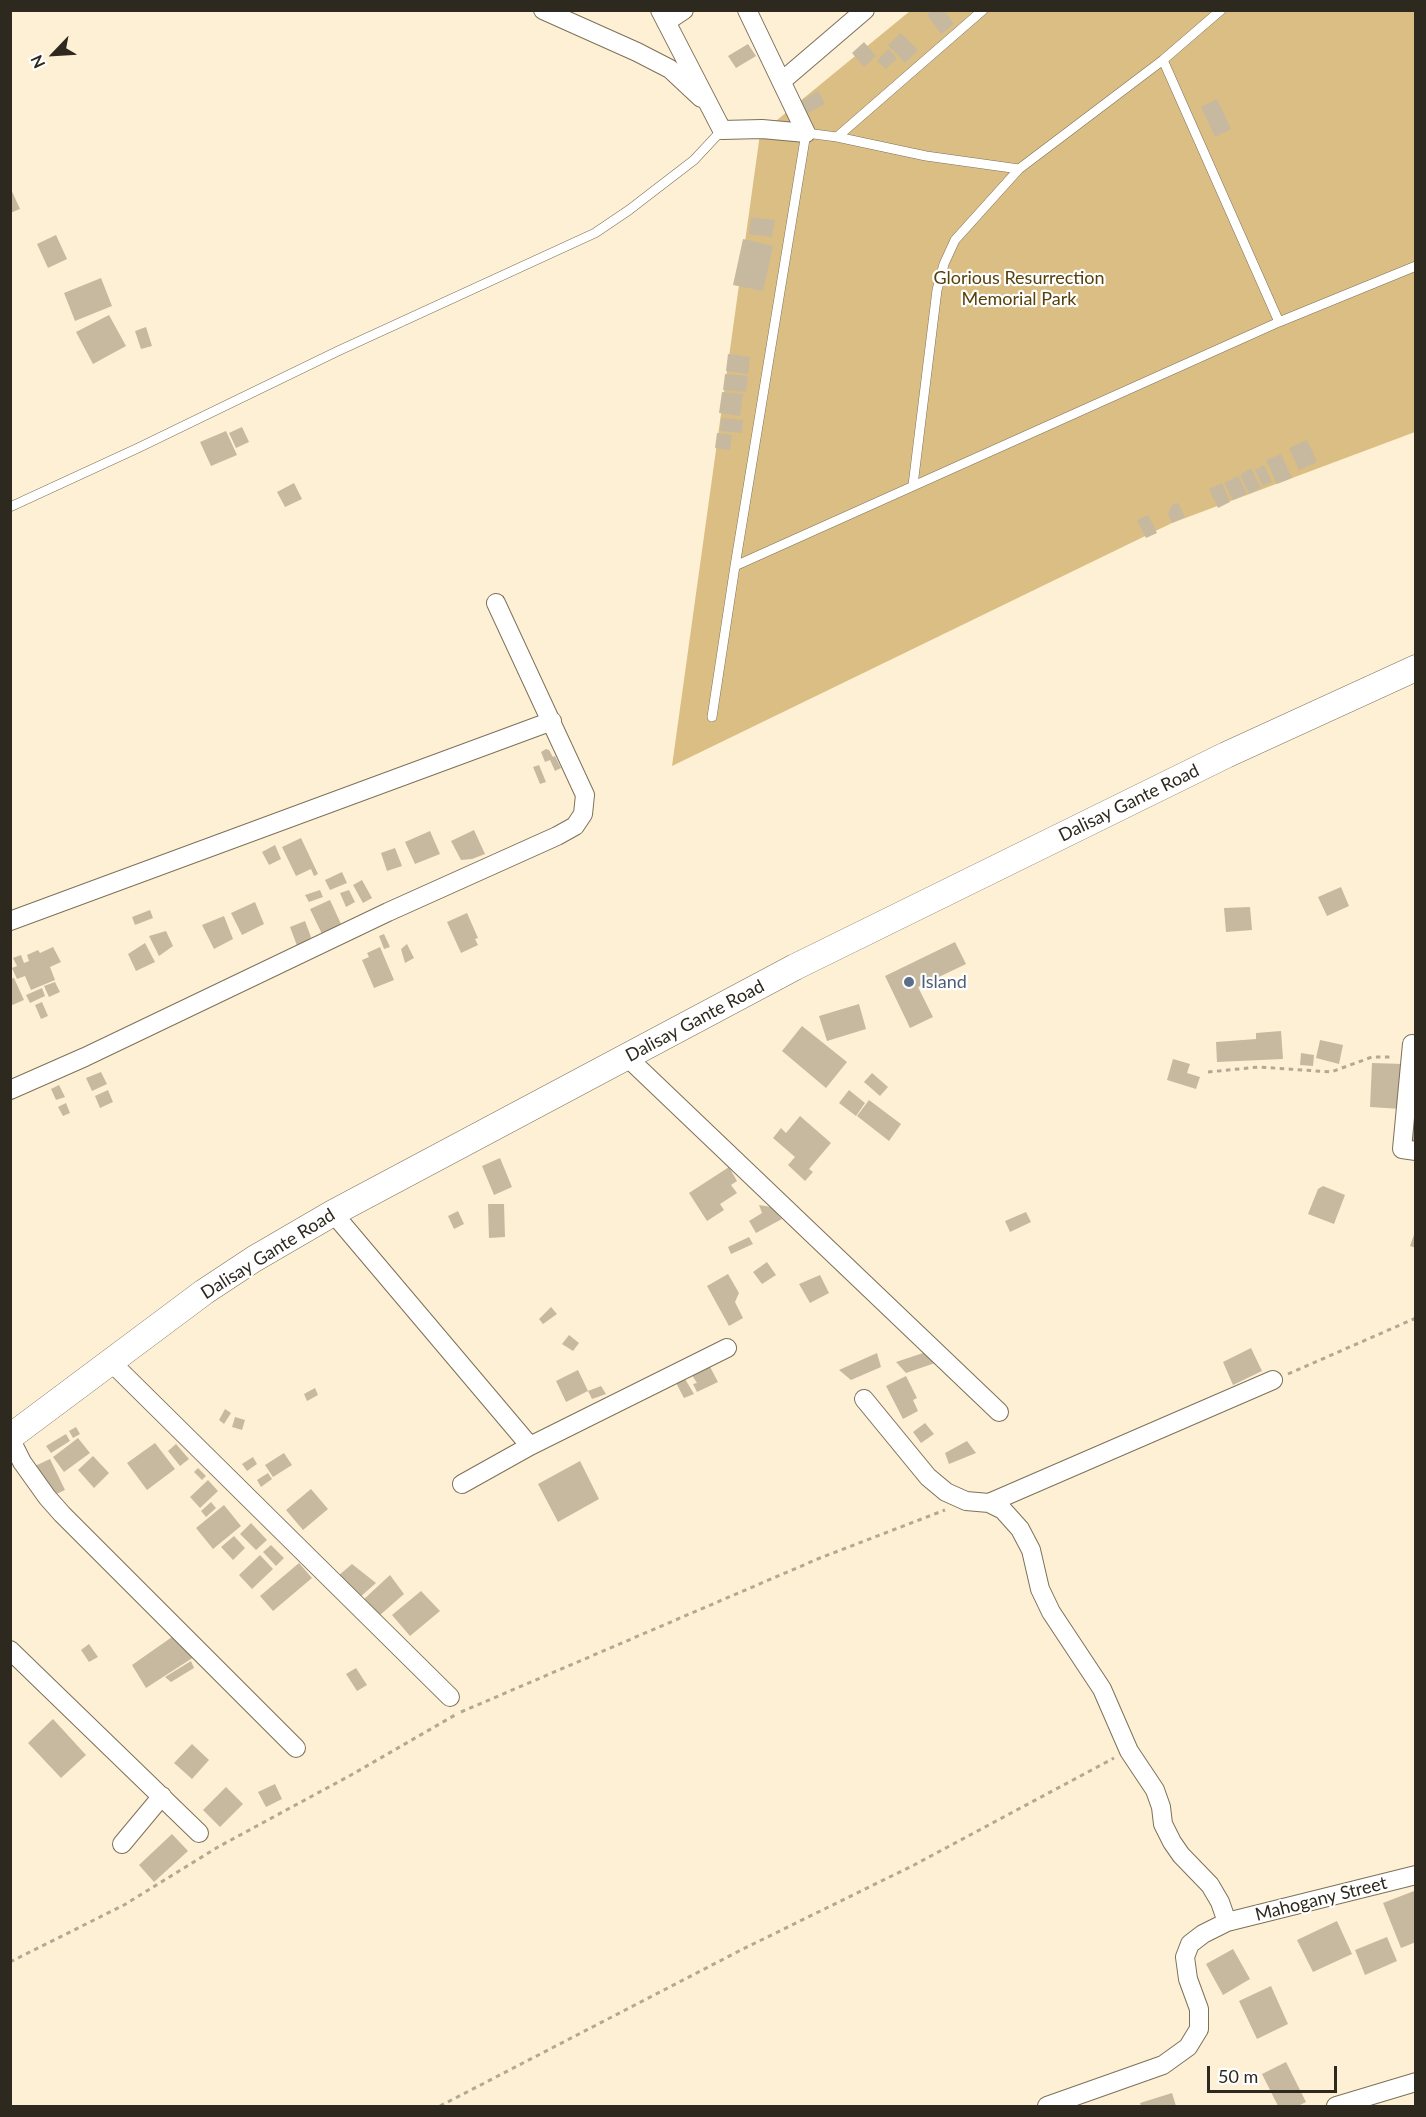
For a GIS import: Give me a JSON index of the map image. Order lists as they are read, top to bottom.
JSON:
{
  "streets": {
    "main road": ["Dalisay Gante Road"],
    "street": ["Mahogany Street"]
  },
  "parks": ["Glorious Resurrection Memorial Park"],
  "places": ["Island"],
  "scale_bar": "50 m",
  "north": "bottom left"
}
